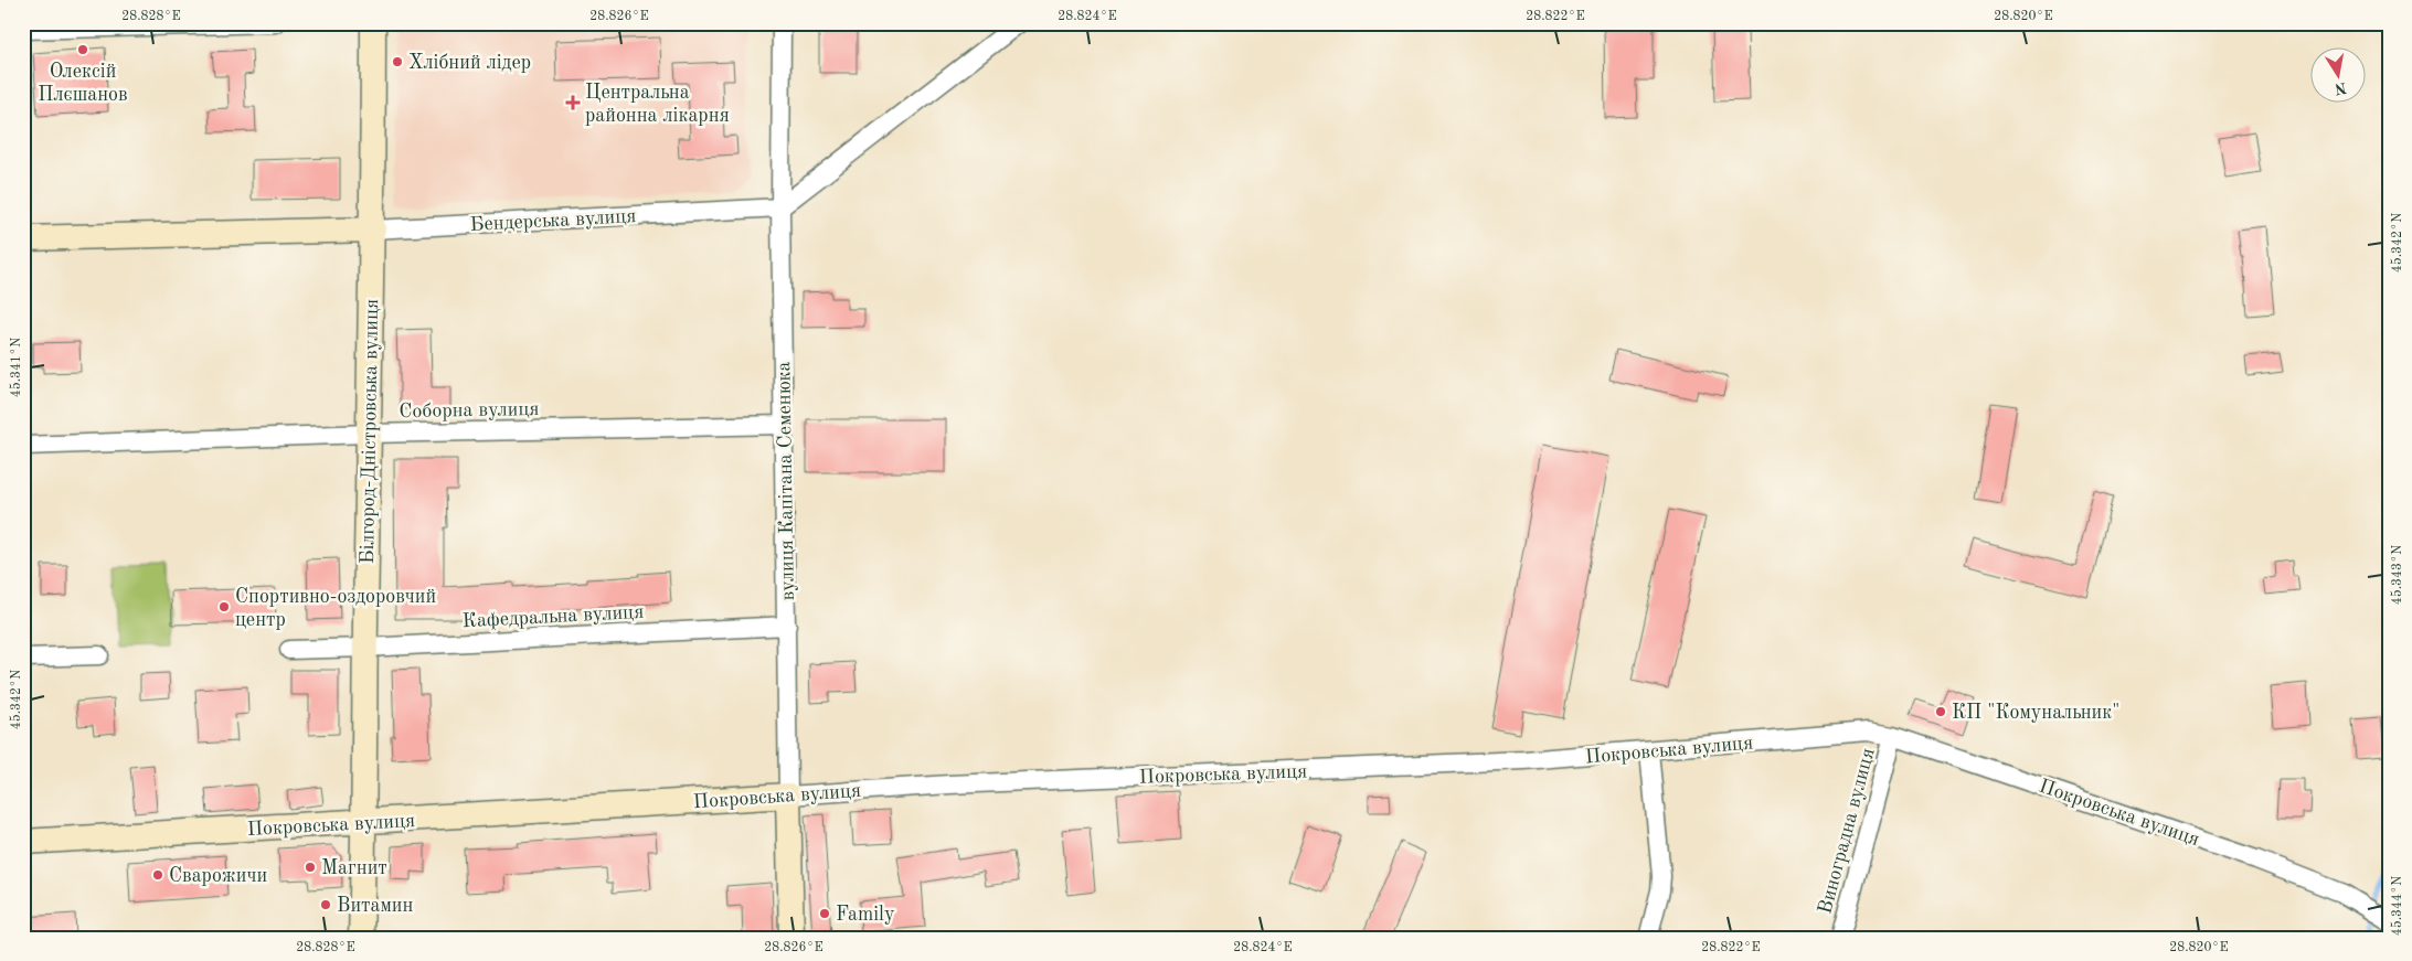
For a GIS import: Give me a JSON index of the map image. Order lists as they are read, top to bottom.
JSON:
{
  "streets": {
    "street": [
      "Бендерська вулиця",
      "Соборна вулиця",
      "Білгород-Дністровська вулиця",
      "вулиця Капітана Семенюка",
      "Кафедральна вулиця",
      "Покровська вулиця",
      "Виноградна вулиця"
    ]
  },
  "crossings": [
    ["Бендерська вулиця", "Білгород-Дністровська вулиця"],
    ["Бендерська вулиця", "вулиця Капітана Семенюка"],
    ["Соборна вулиця", "Білгород-Дністровська вулиця"],
    ["Соборна вулиця", "вулиця Капітана Семенюка"],
    ["Білгород-Дністровська вулиця", "Кафедральна вулиця"],
    ["Білгород-Дністровська вулиця", "Покровська вулиця"],
    ["вулиця Капітана Семенюка", "Кафедральна вулиця"],
    ["вулиця Капітана Семенюка", "Покровська вулиця"],
    ["Покровська вулиця", "Виноградна вулиця"]
  ],
  "places": {
    "other": [
      "Олексій Плєшанов",
      "Хлібний лідер",
      "Спортивно-оздоровчий центр",
      "КП \"Комунальник\"",
      "Магнит",
      "Сварожичи",
      "Витамин",
      "Family"
    ],
    "health": ["Центральна районна лікарня"]
  },
  "north": "bottom",
  "coordinates": [
    "28.828°E",
    "28.826°E",
    "28.824°E",
    "28.822°E",
    "28.820°E",
    "45.342°N",
    "45.341°N",
    "45.343°N",
    "45.344°N"
  ]
}
